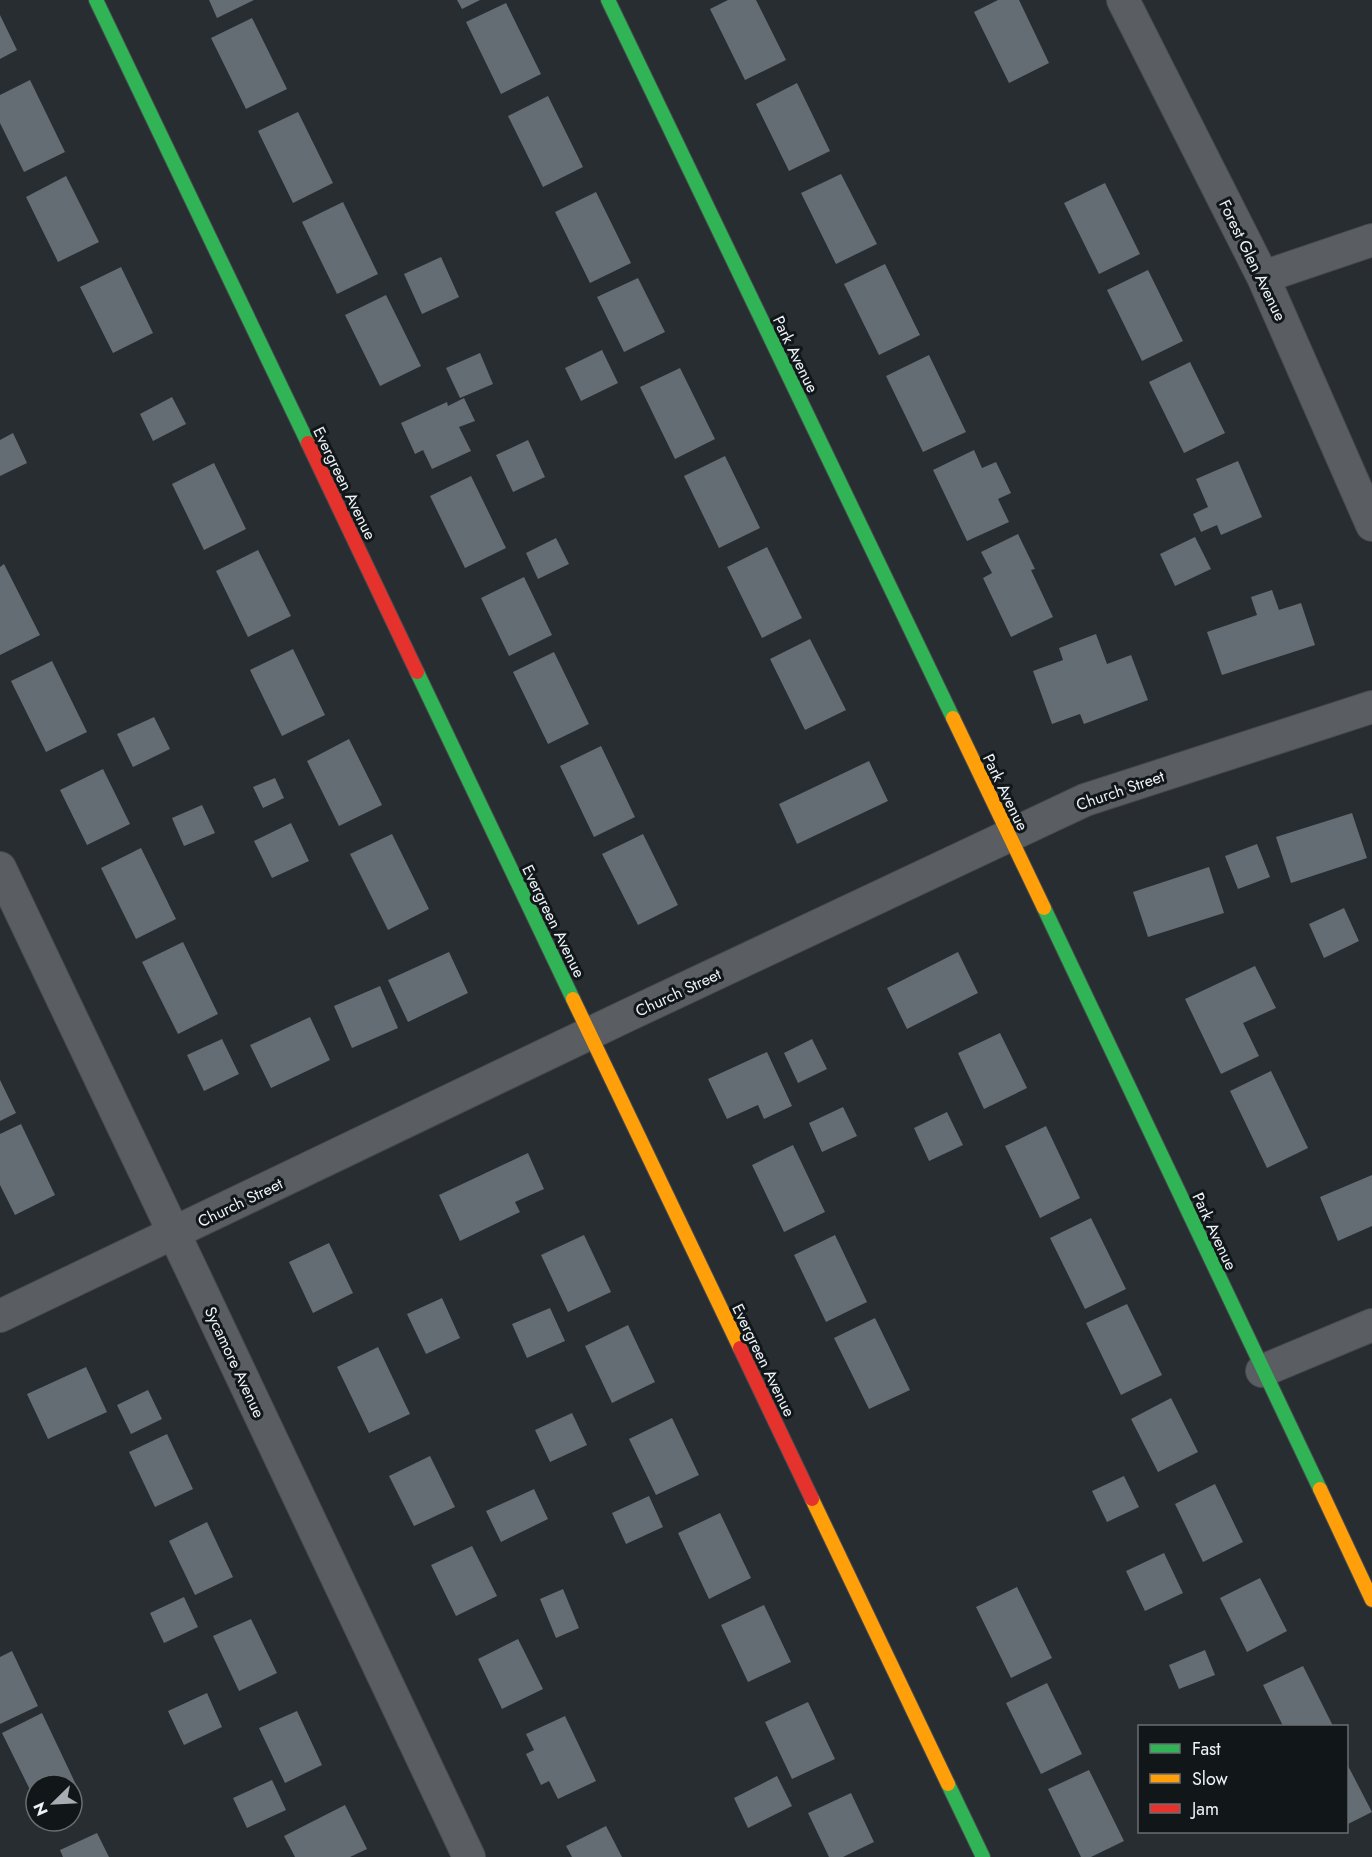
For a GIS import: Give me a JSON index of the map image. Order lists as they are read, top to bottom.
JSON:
{
  "streets": {
    "street": [
      "Forest Glen Avenue",
      "Park Avenue",
      "Evergreen Avenue",
      "Church Street",
      "Sycamore Avenue"
    ]
  },
  "crossings": [
    ["Park Avenue", "Church Street"],
    ["Evergreen Avenue", "Church Street"],
    ["Church Street", "Sycamore Avenue"]
  ],
  "legend": ["Fast", "Slow", "Jam"],
  "north": "bottom left"
}
